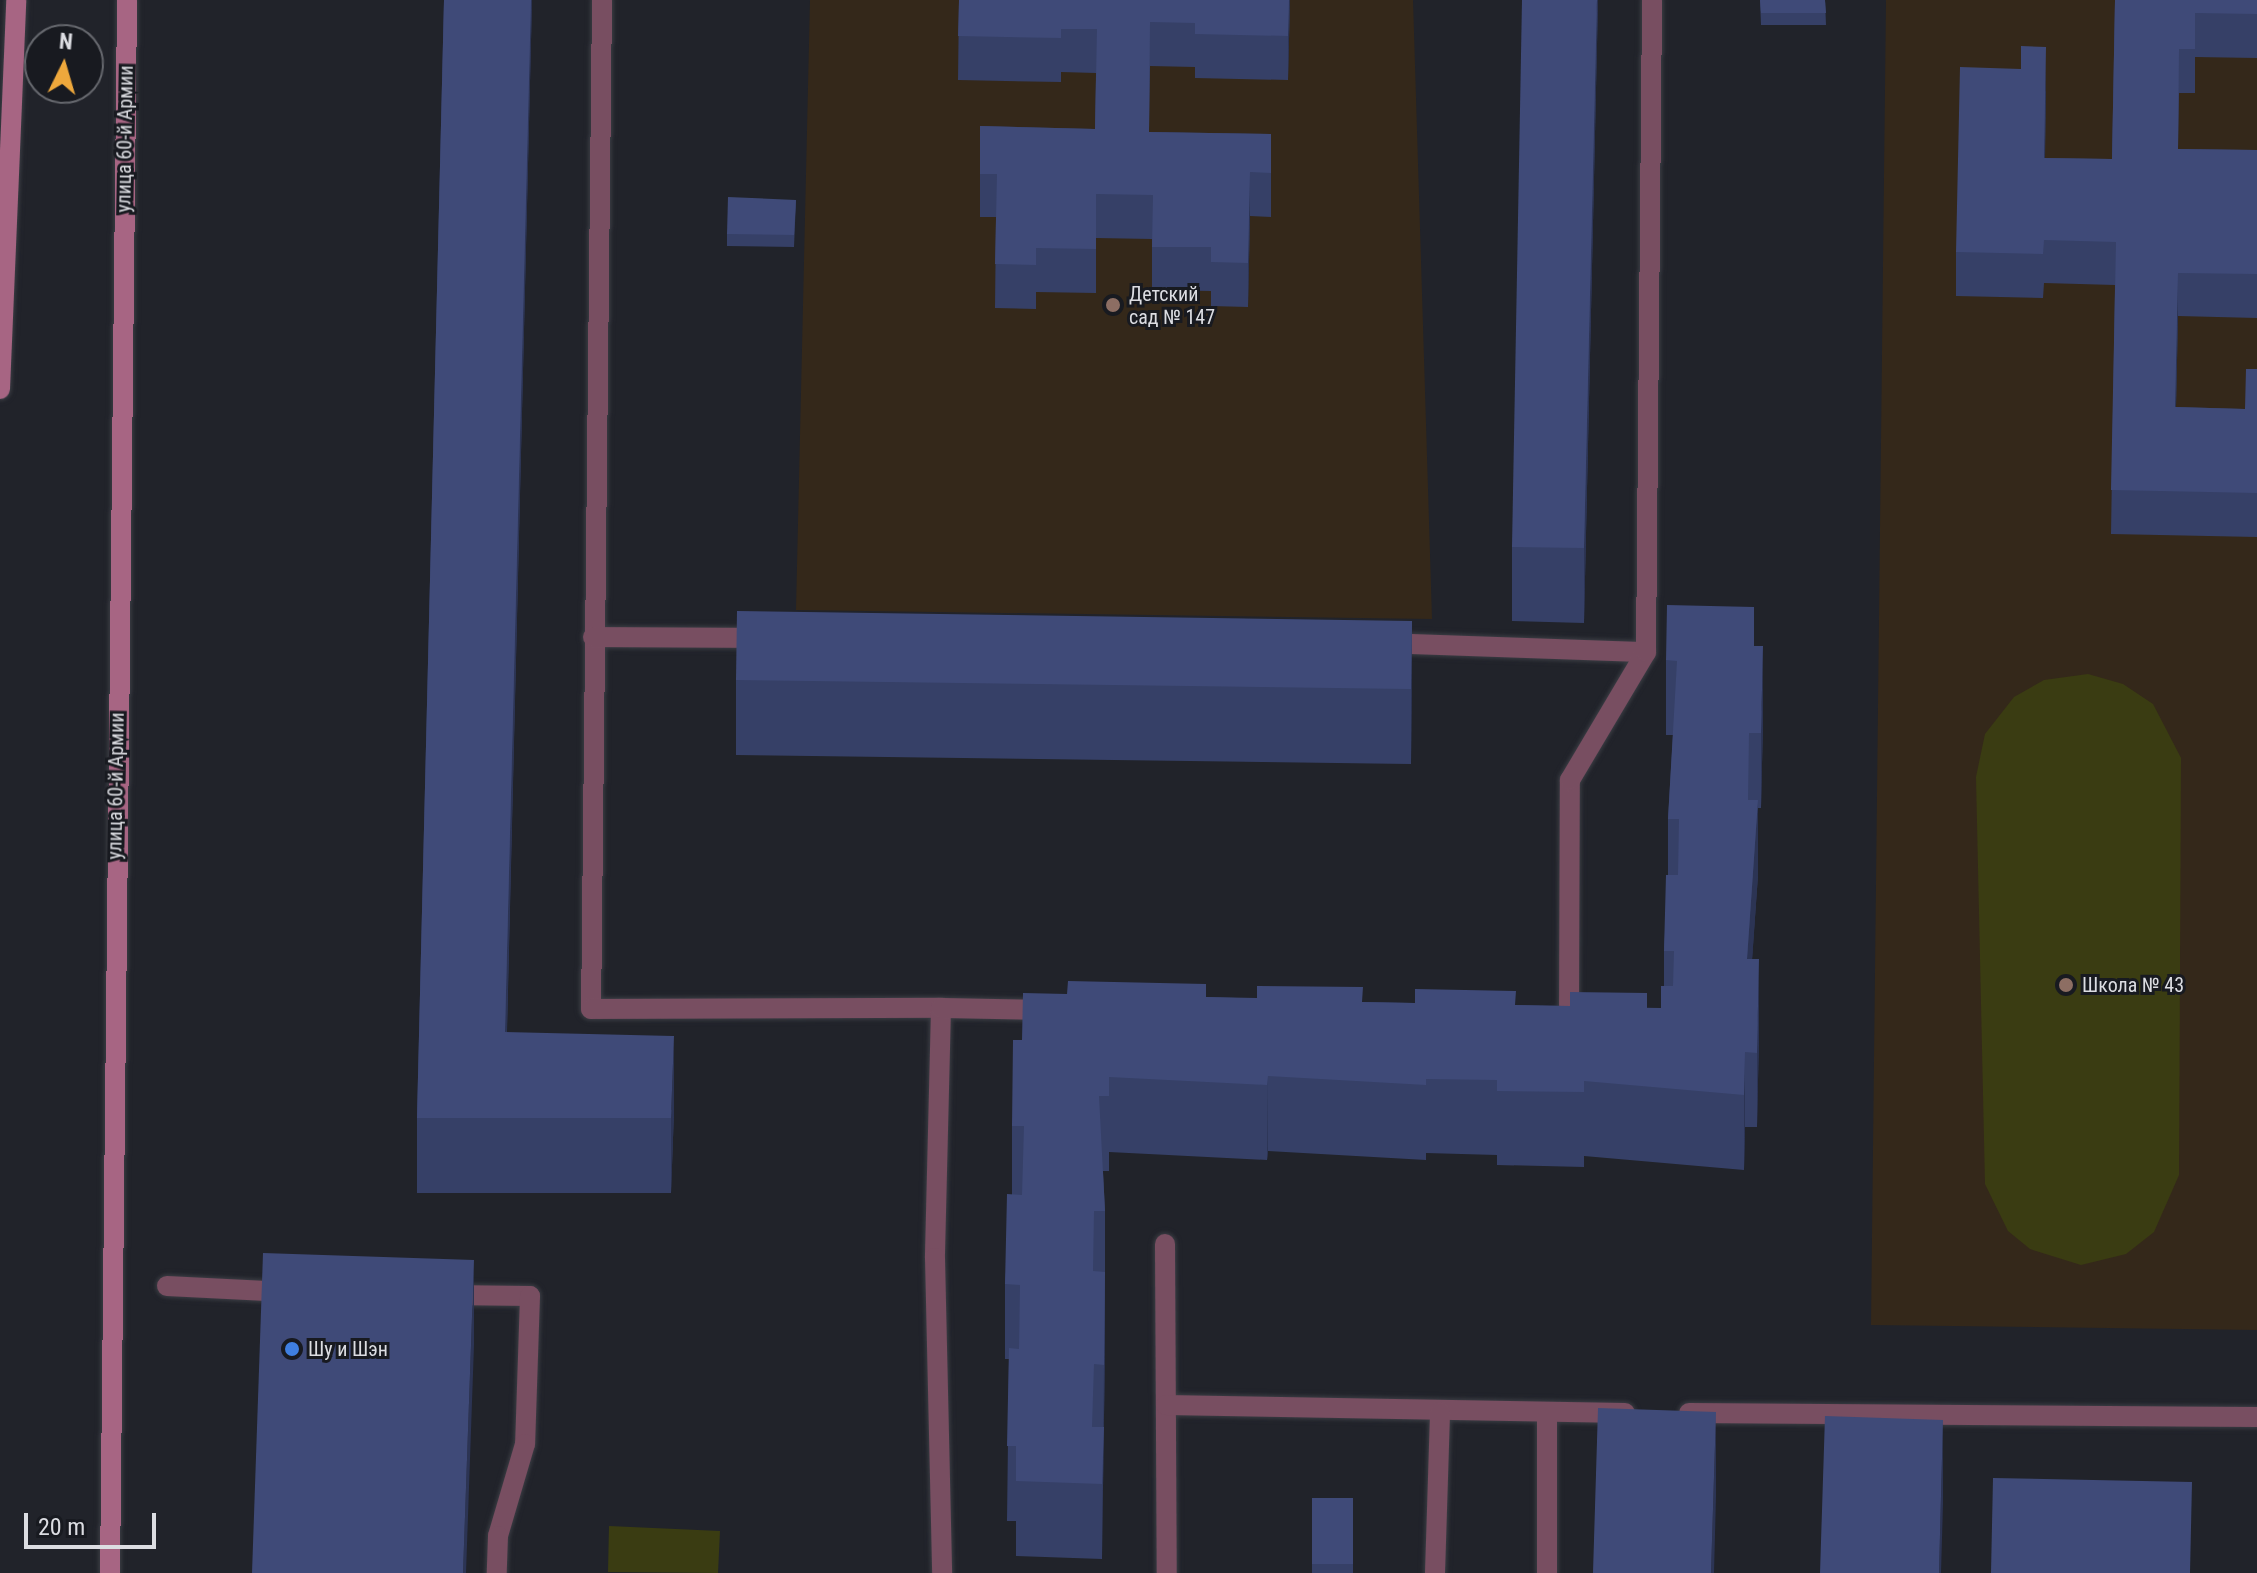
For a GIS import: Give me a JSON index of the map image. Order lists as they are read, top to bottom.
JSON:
{
  "streets": {
    "main road": ["улица 60-й Армии"]
  },
  "places": ["Детский сад № 147", "Школа № 43", "Шу и Шэн"],
  "scale_bar": "20 m",
  "north": "top"
}
